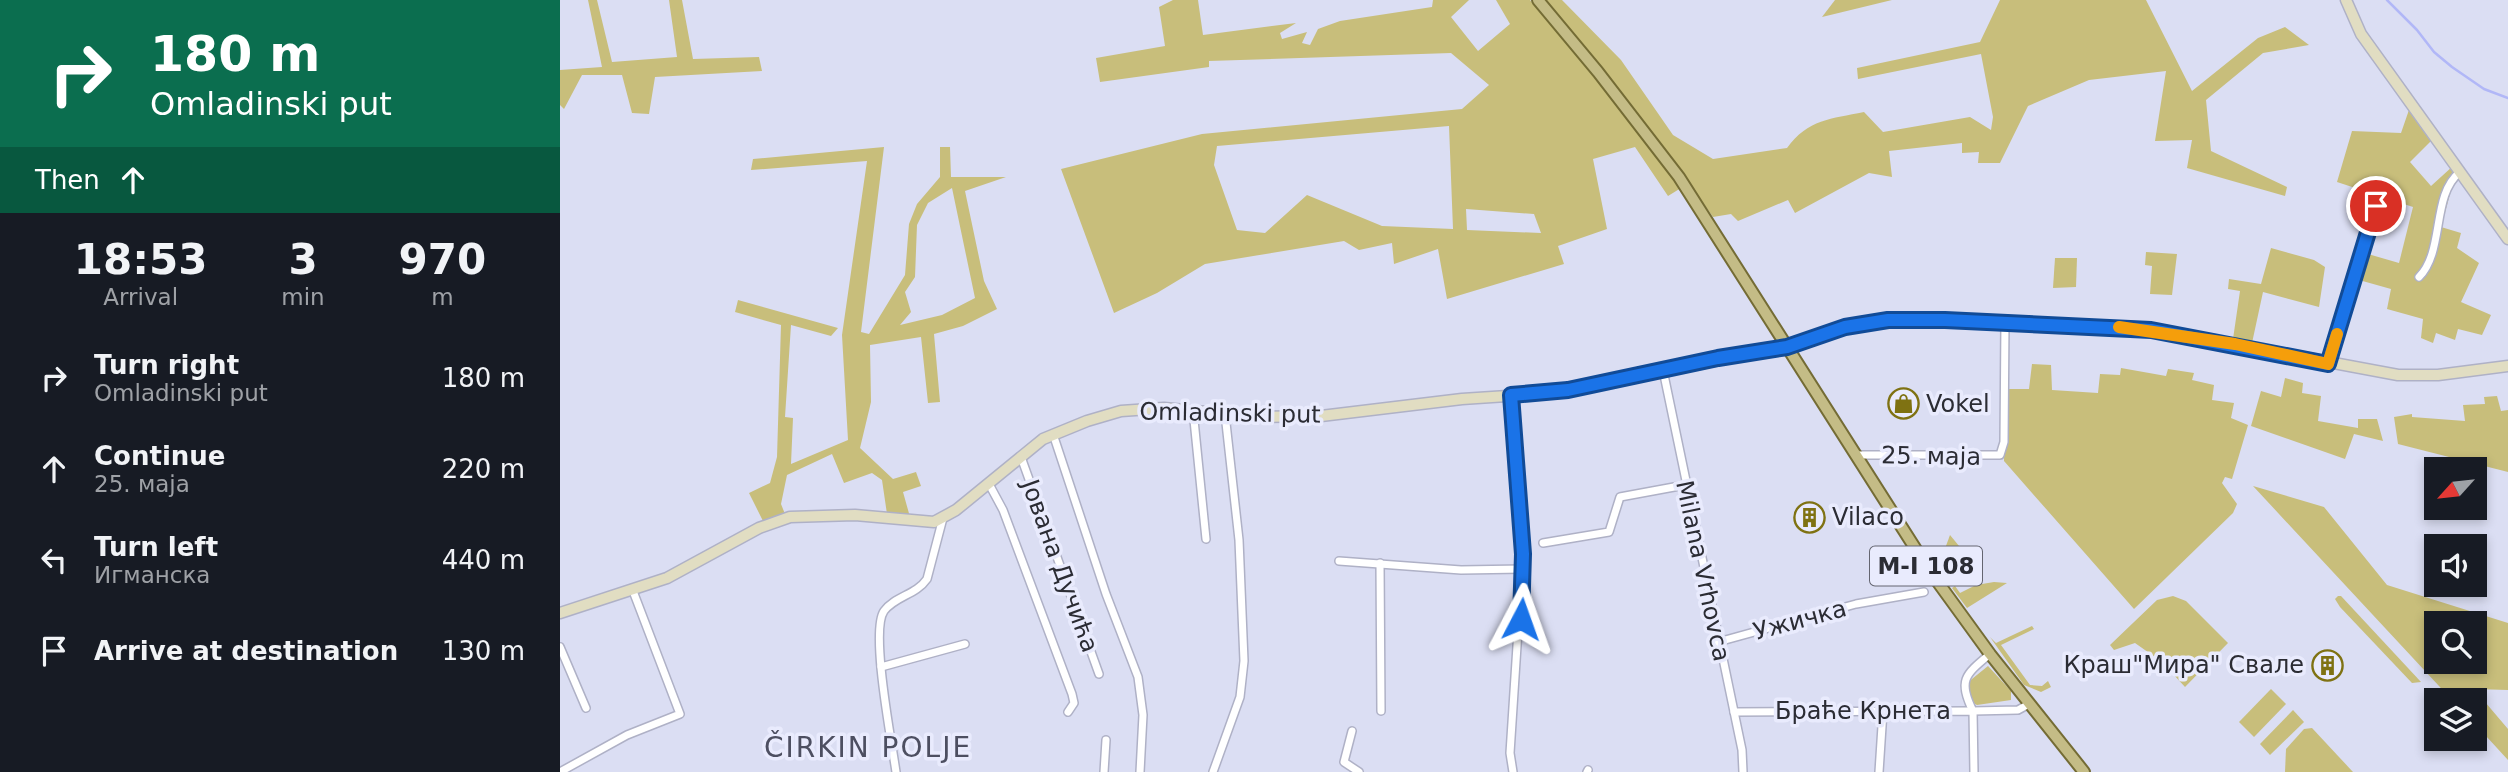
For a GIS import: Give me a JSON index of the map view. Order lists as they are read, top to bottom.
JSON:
{
  "streets": {
    "main road": ["M-I 108"],
    "street": [
      "Omladinski put",
      "25. маја",
      "Јована Дучића",
      "Milana Vrhovca",
      "Ужичка",
      "Браће Крнета"
    ]
  },
  "crossings": [
    ["Omladinski put", "Јована Дучића"],
    ["Omladinski put", "M-I 108"],
    ["Omladinski put", "Milana Vrhovca"],
    ["25. маја", "M-I 108"],
    ["Milana Vrhovca", "Ужичка"],
    ["Milana Vrhovca", "Браће Крнета"]
  ],
  "districts": ["ČIRKIN POLJE"],
  "places": {
    "shop": ["Vokel"],
    "building": ["Vilaco", "Краш\"Мира\" Свале"]
  },
  "north": "bottom left",
  "page": {
    "turn": ["180 m", "Omladinski put"],
    "then": "Then",
    "eta": [
      "18:53",
      "Arrival",
      "3",
      "min",
      "970",
      "m"
    ],
    "list": [
      {
        "name": "Turn right",
        "note": "Omladinski put",
        "value": "180 m"
      },
      {
        "name": "Continue",
        "note": "25. маја",
        "value": "220 m"
      },
      {
        "name": "Turn left",
        "note": "Игманска",
        "value": "440 m"
      },
      {
        "name": "Arrive at destination",
        "value": "130 m"
      }
    ]
  }
}
